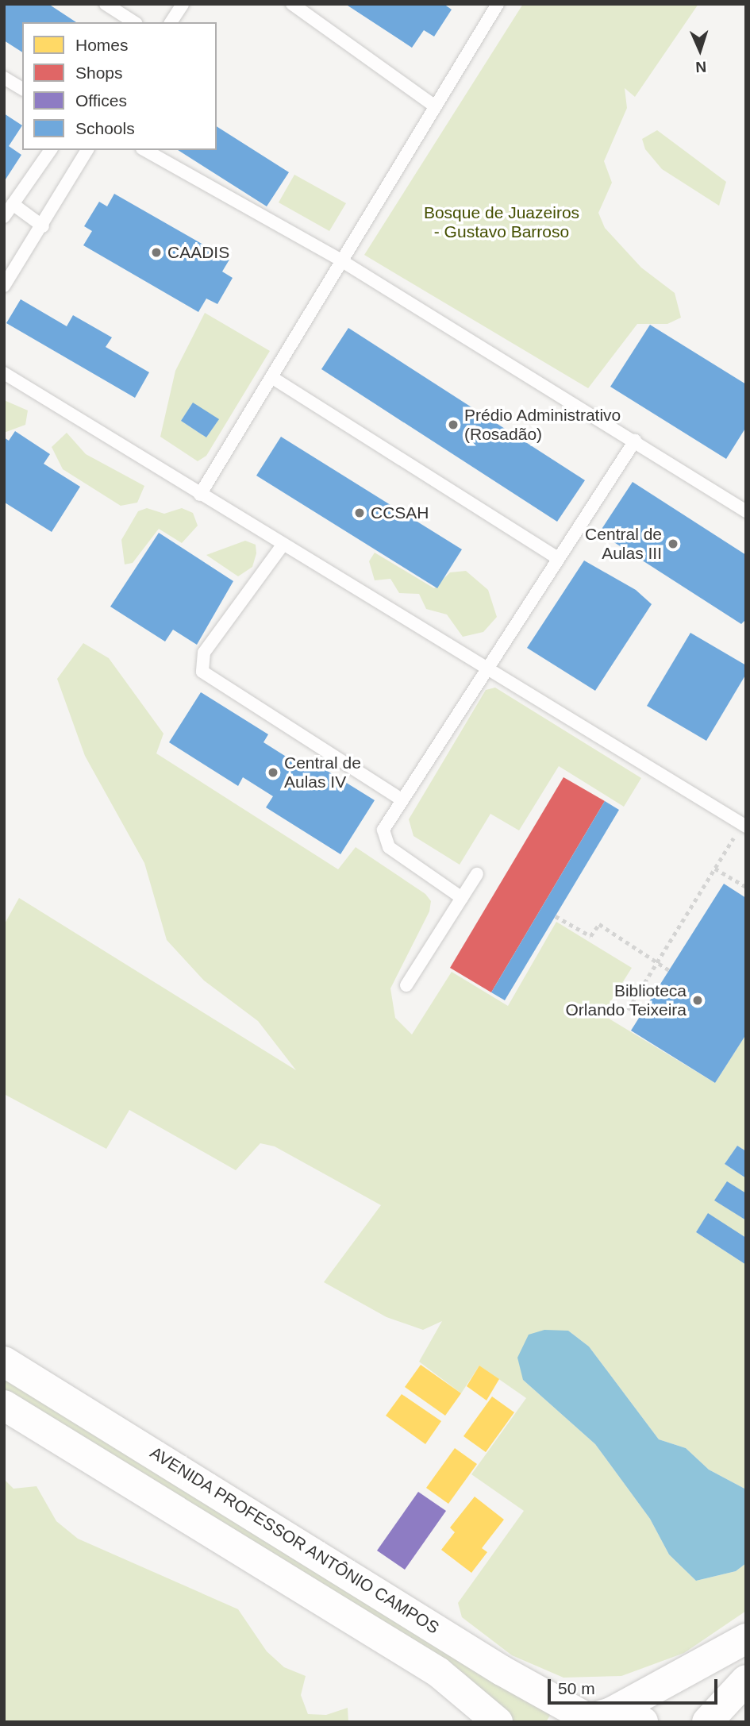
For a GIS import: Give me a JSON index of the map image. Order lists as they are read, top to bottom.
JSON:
{
  "streets": {
    "street": ["AVENIDA PROFESSOR ANTÔNIO CAMPOS"]
  },
  "parks": ["Bosque de Juazeiros - Gustavo Barroso"],
  "places": [
    "CAADIS",
    "Prédio Administrativo (Rosadão)",
    "CCSAH",
    "Central de Aulas III",
    "Central de Aulas IV",
    "Biblioteca Orlando Teixeira"
  ],
  "legend": [
    "Homes",
    "Shops",
    "Offices",
    "Schools"
  ],
  "scale_bar": "50 m",
  "north": "bottom"
}
